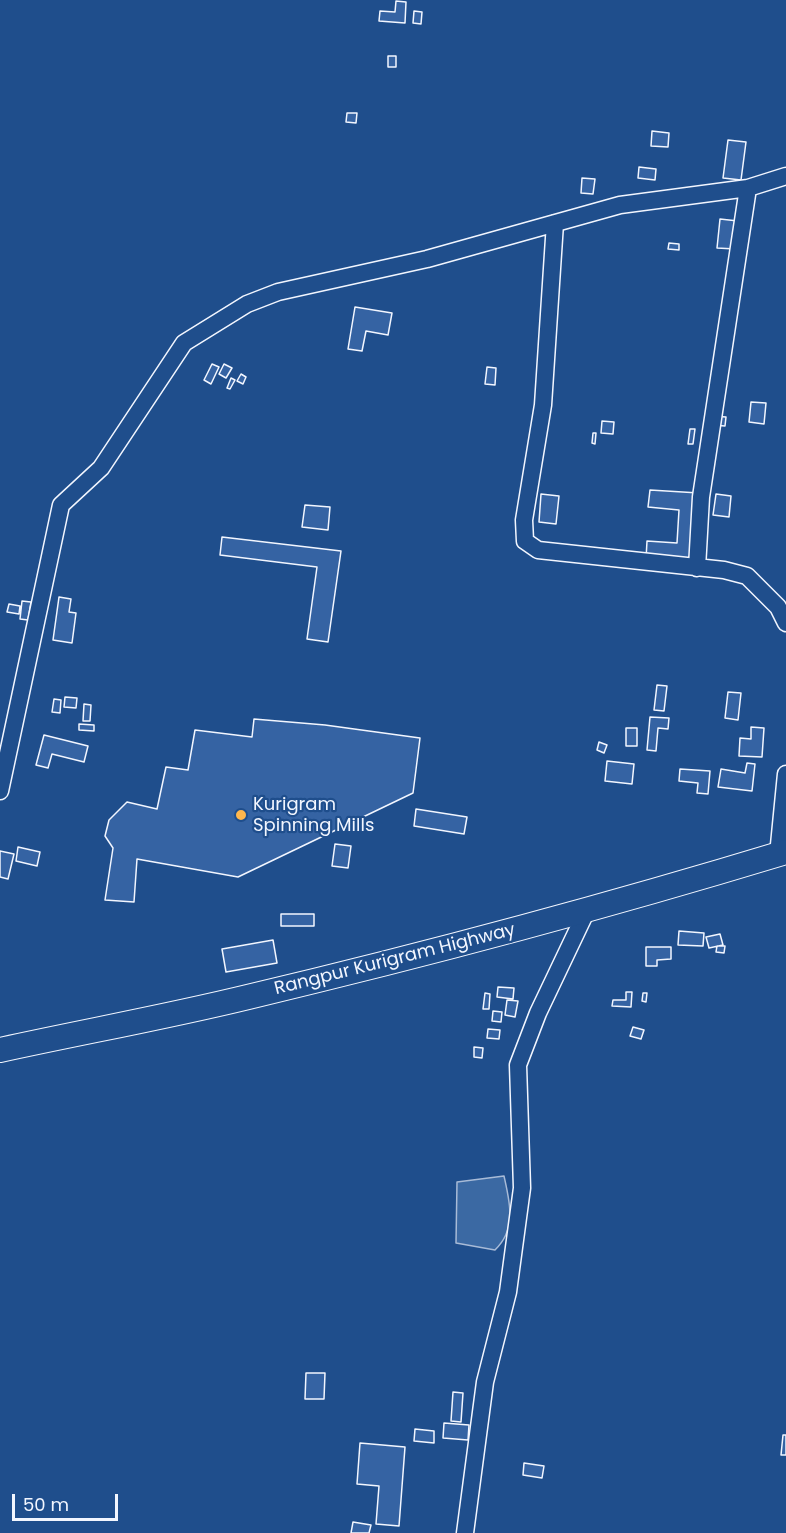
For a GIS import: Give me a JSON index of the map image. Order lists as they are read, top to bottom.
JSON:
{
  "streets": {
    "highway": ["Rangpur Kurigram Highway"]
  },
  "places": ["Kurigram Spinning Mills"],
  "scale_bar": "50 m"
}
